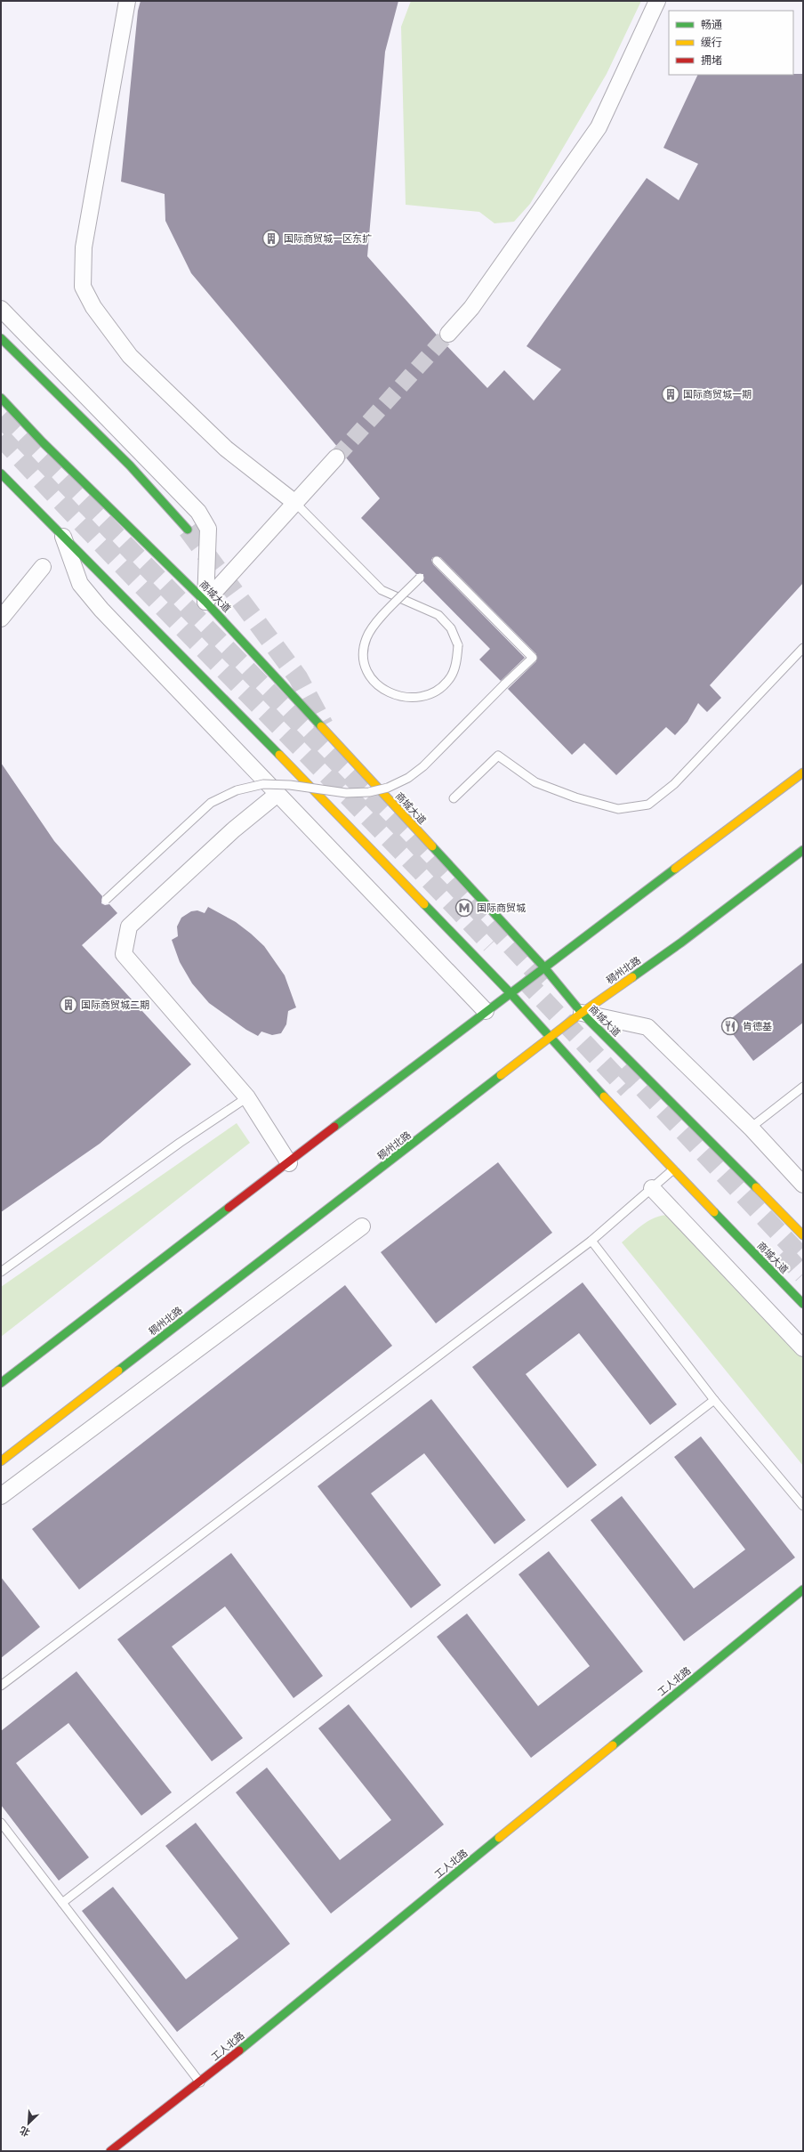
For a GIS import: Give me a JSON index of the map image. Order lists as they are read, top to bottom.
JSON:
{
  "streets": {
    "main road": ["商城大道", "稠州北路", "工人北路"]
  },
  "crossings": [
    ["商城大道", "稠州北路"]
  ],
  "places": {
    "building": ["国际商贸城一区东扩", "国际商贸城一期", "国际商贸城二期"],
    "metro station": ["国际商贸城"],
    "restaurant": ["肯德基"]
  },
  "legend": ["畅通", "缓行", "拥堵"],
  "north": "bottom left"
}
